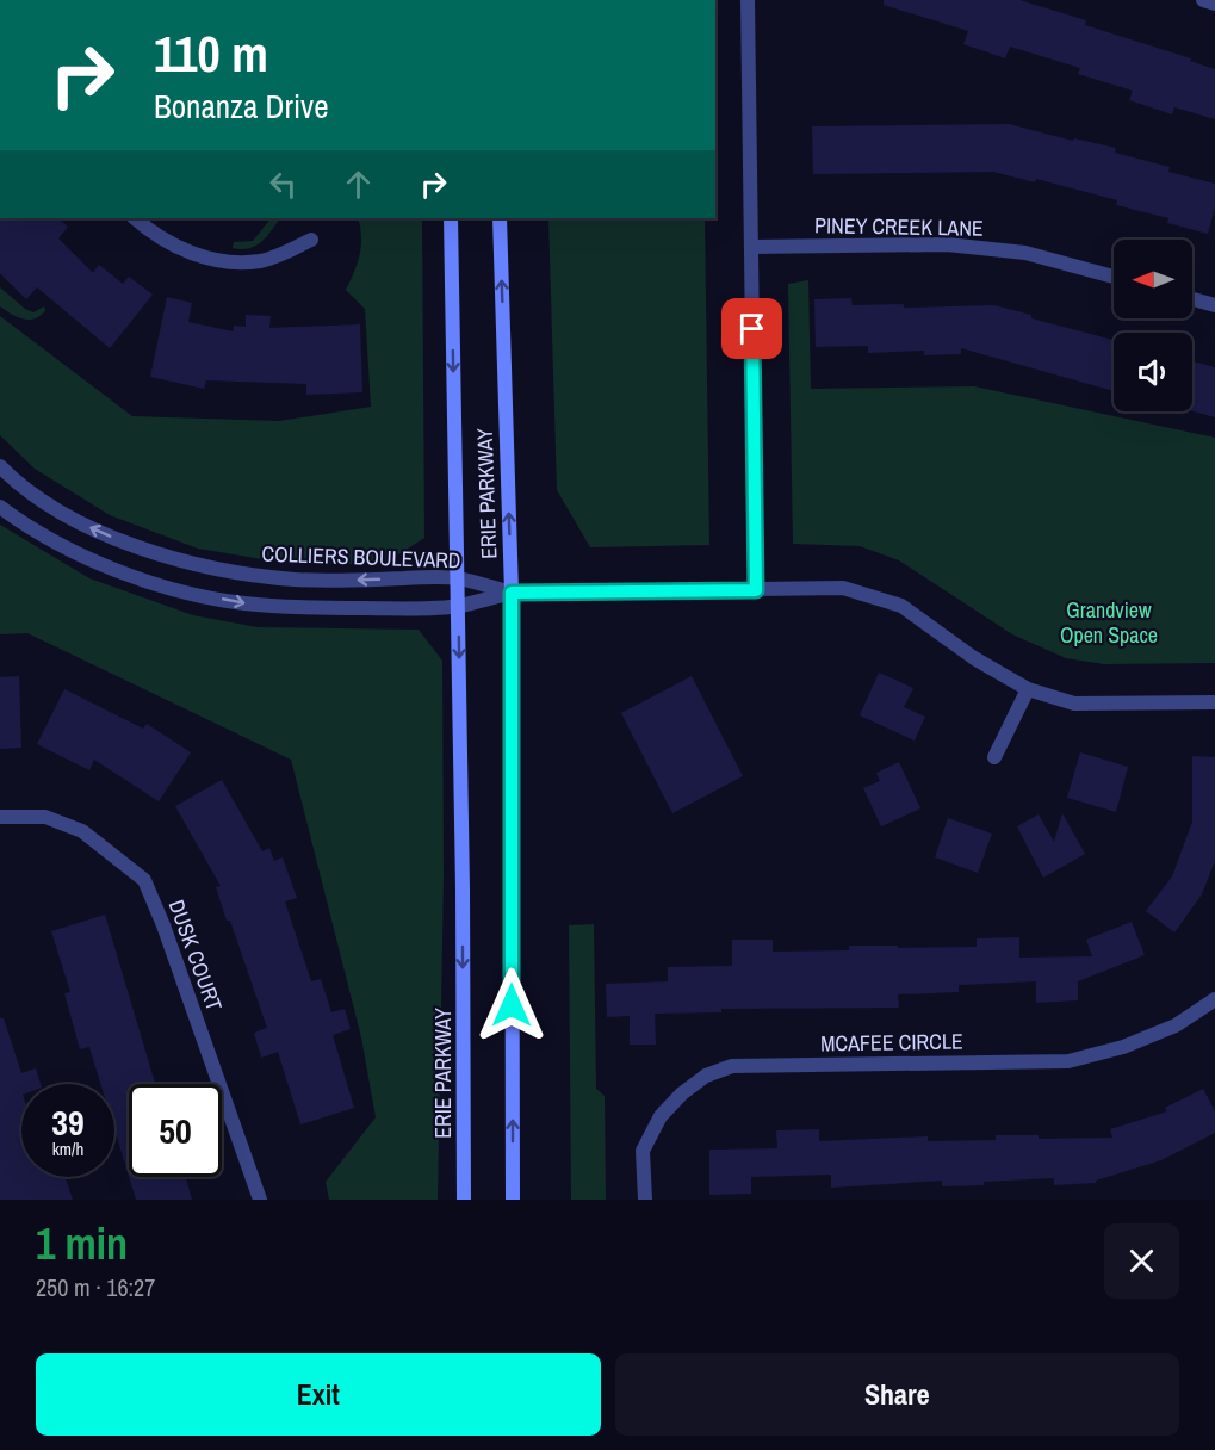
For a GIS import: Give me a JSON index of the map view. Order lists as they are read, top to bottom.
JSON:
{
  "streets": {
    "main road": ["ERIE PARKWAY"],
    "street": [
      "PINEY CREEK LANE",
      "COLLIERS BOULEVARD",
      "DUSK COURT",
      "MCAFEE CIRCLE"
    ]
  },
  "crossings": [
    ["ERIE PARKWAY", "COLLIERS BOULEVARD"]
  ],
  "parks": ["Grandview Open Space"],
  "north": "left",
  "page": {
    "turn": ["110 m", "Bonanza Drive"],
    "speed": "39 km/h",
    "limit": "50",
    "heading": ["1 min", "250 m · 16:27"],
    "buttons": ["Exit", "Share"]
  }
}
